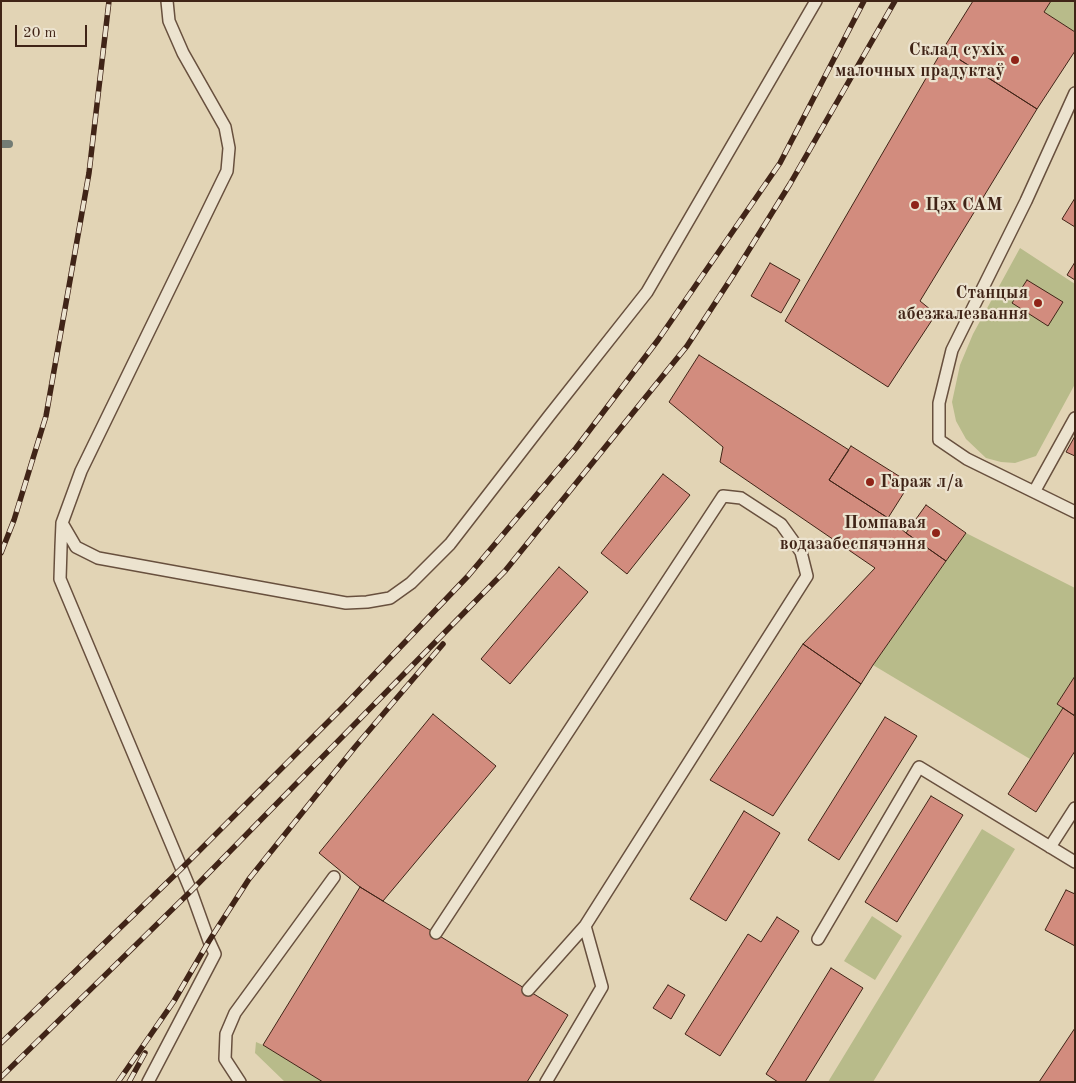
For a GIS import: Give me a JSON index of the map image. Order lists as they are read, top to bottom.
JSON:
{
  "places": [
    "Склад сухіх малочных прадуктаў",
    "Цэх САМ",
    "Станцыя абезжалезвання",
    "Гараж л/а",
    "Помпавая водазабеспячэння"
  ],
  "scale_bar": "20 m"
}
